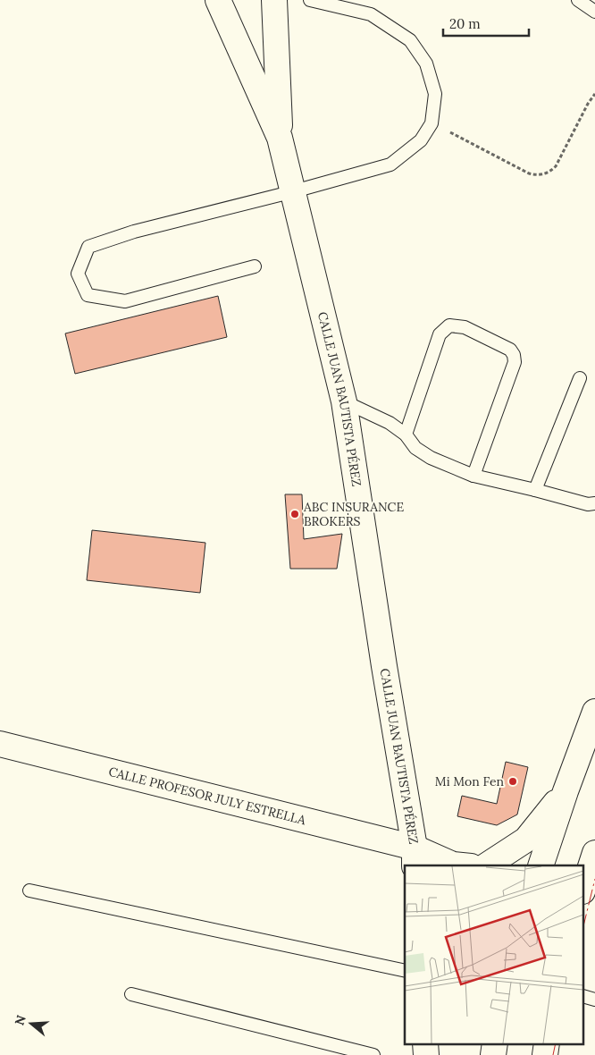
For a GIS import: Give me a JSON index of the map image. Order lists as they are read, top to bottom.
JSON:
{
  "streets": {
    "street": ["CALLE JUAN BAUTISTA PÉREZ", "CALLE PROFESOR JULY ESTRELLA"]
  },
  "crossings": [
    ["CALLE JUAN BAUTISTA PÉREZ", "CALLE PROFESOR JULY ESTRELLA"]
  ],
  "places": ["ABC INSURANCE BROKERS", "Mi Mon Fen"],
  "scale_bar": "20 m",
  "north": "left"
}
